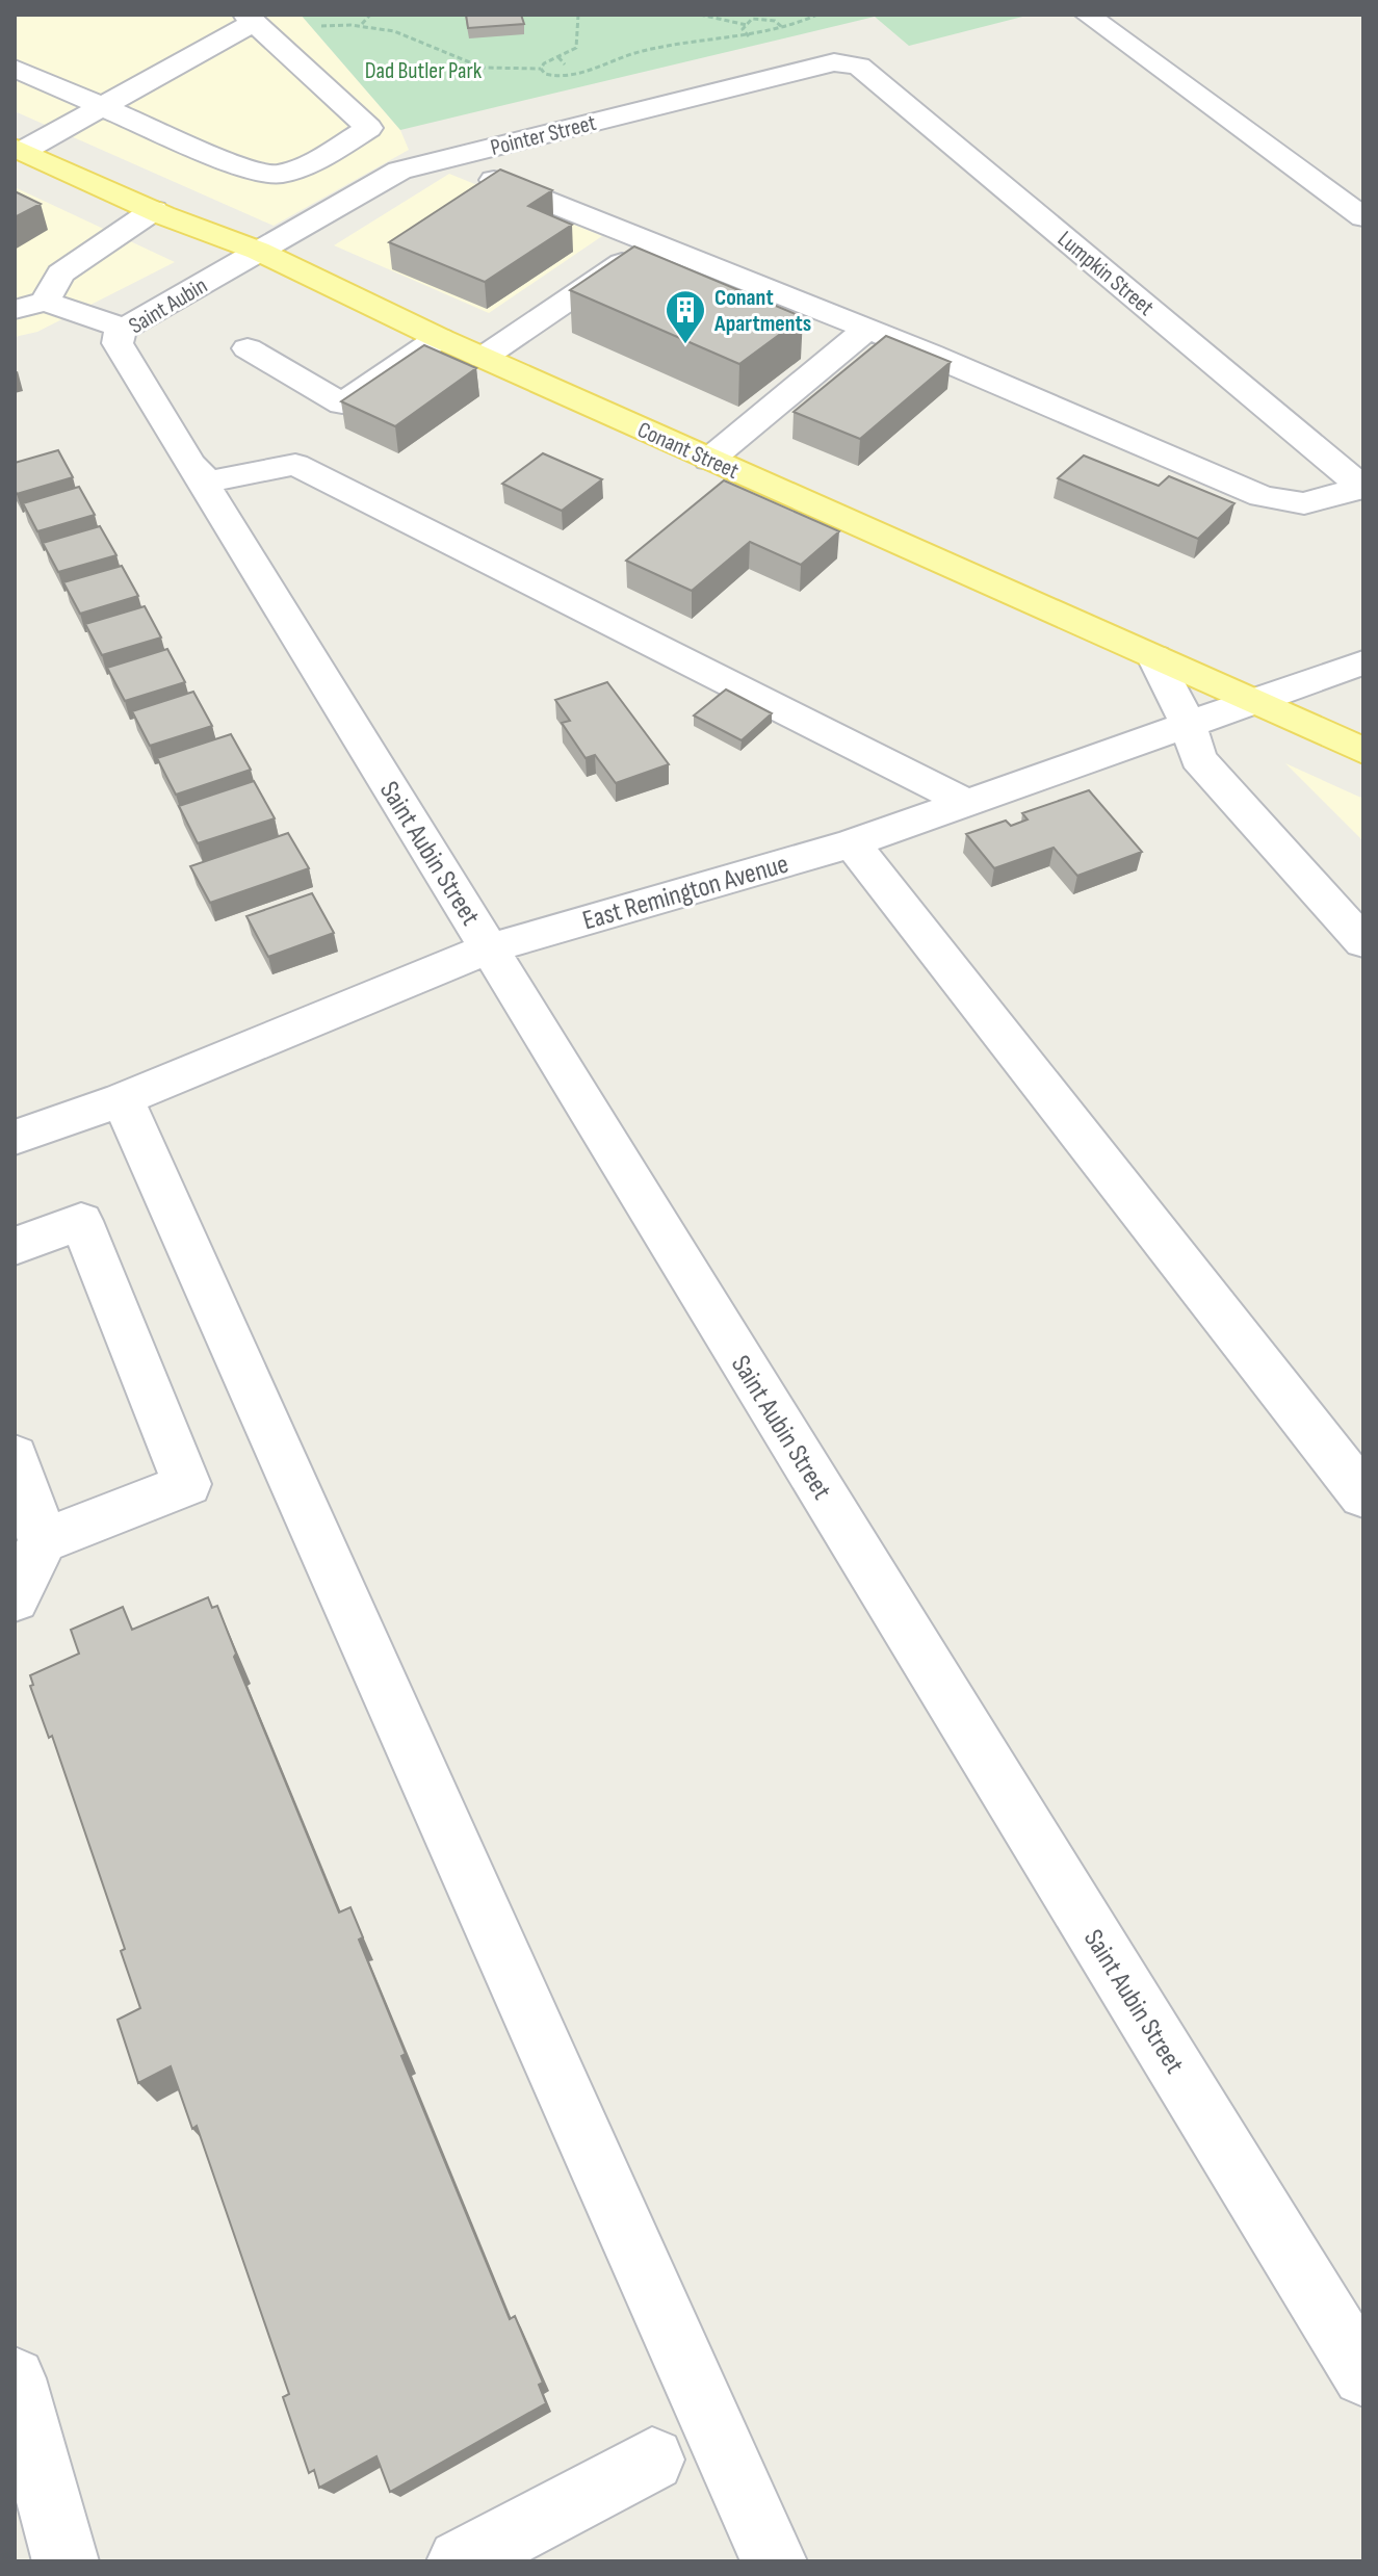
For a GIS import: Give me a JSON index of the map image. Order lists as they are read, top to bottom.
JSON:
{
  "streets": {
    "main road": ["Conant Street"],
    "street": [
      "Pointer Street",
      "Lumpkin Street",
      "Saint Aubin",
      "Saint Aubin Street",
      "East Remington Avenue"
    ]
  },
  "crossings": [
    ["Pointer Street", "Lumpkin Street"],
    ["Pointer Street", "Saint Aubin"],
    ["Pointer Street", "Conant Street"],
    ["Saint Aubin", "Conant Street"],
    ["Saint Aubin", "Saint Aubin Street"],
    ["Conant Street", "East Remington Avenue"],
    ["Saint Aubin Street", "East Remington Avenue"]
  ],
  "parks": ["Dad Butler Park"],
  "places": {
    "building": ["Conant Apartments"]
  }
}
